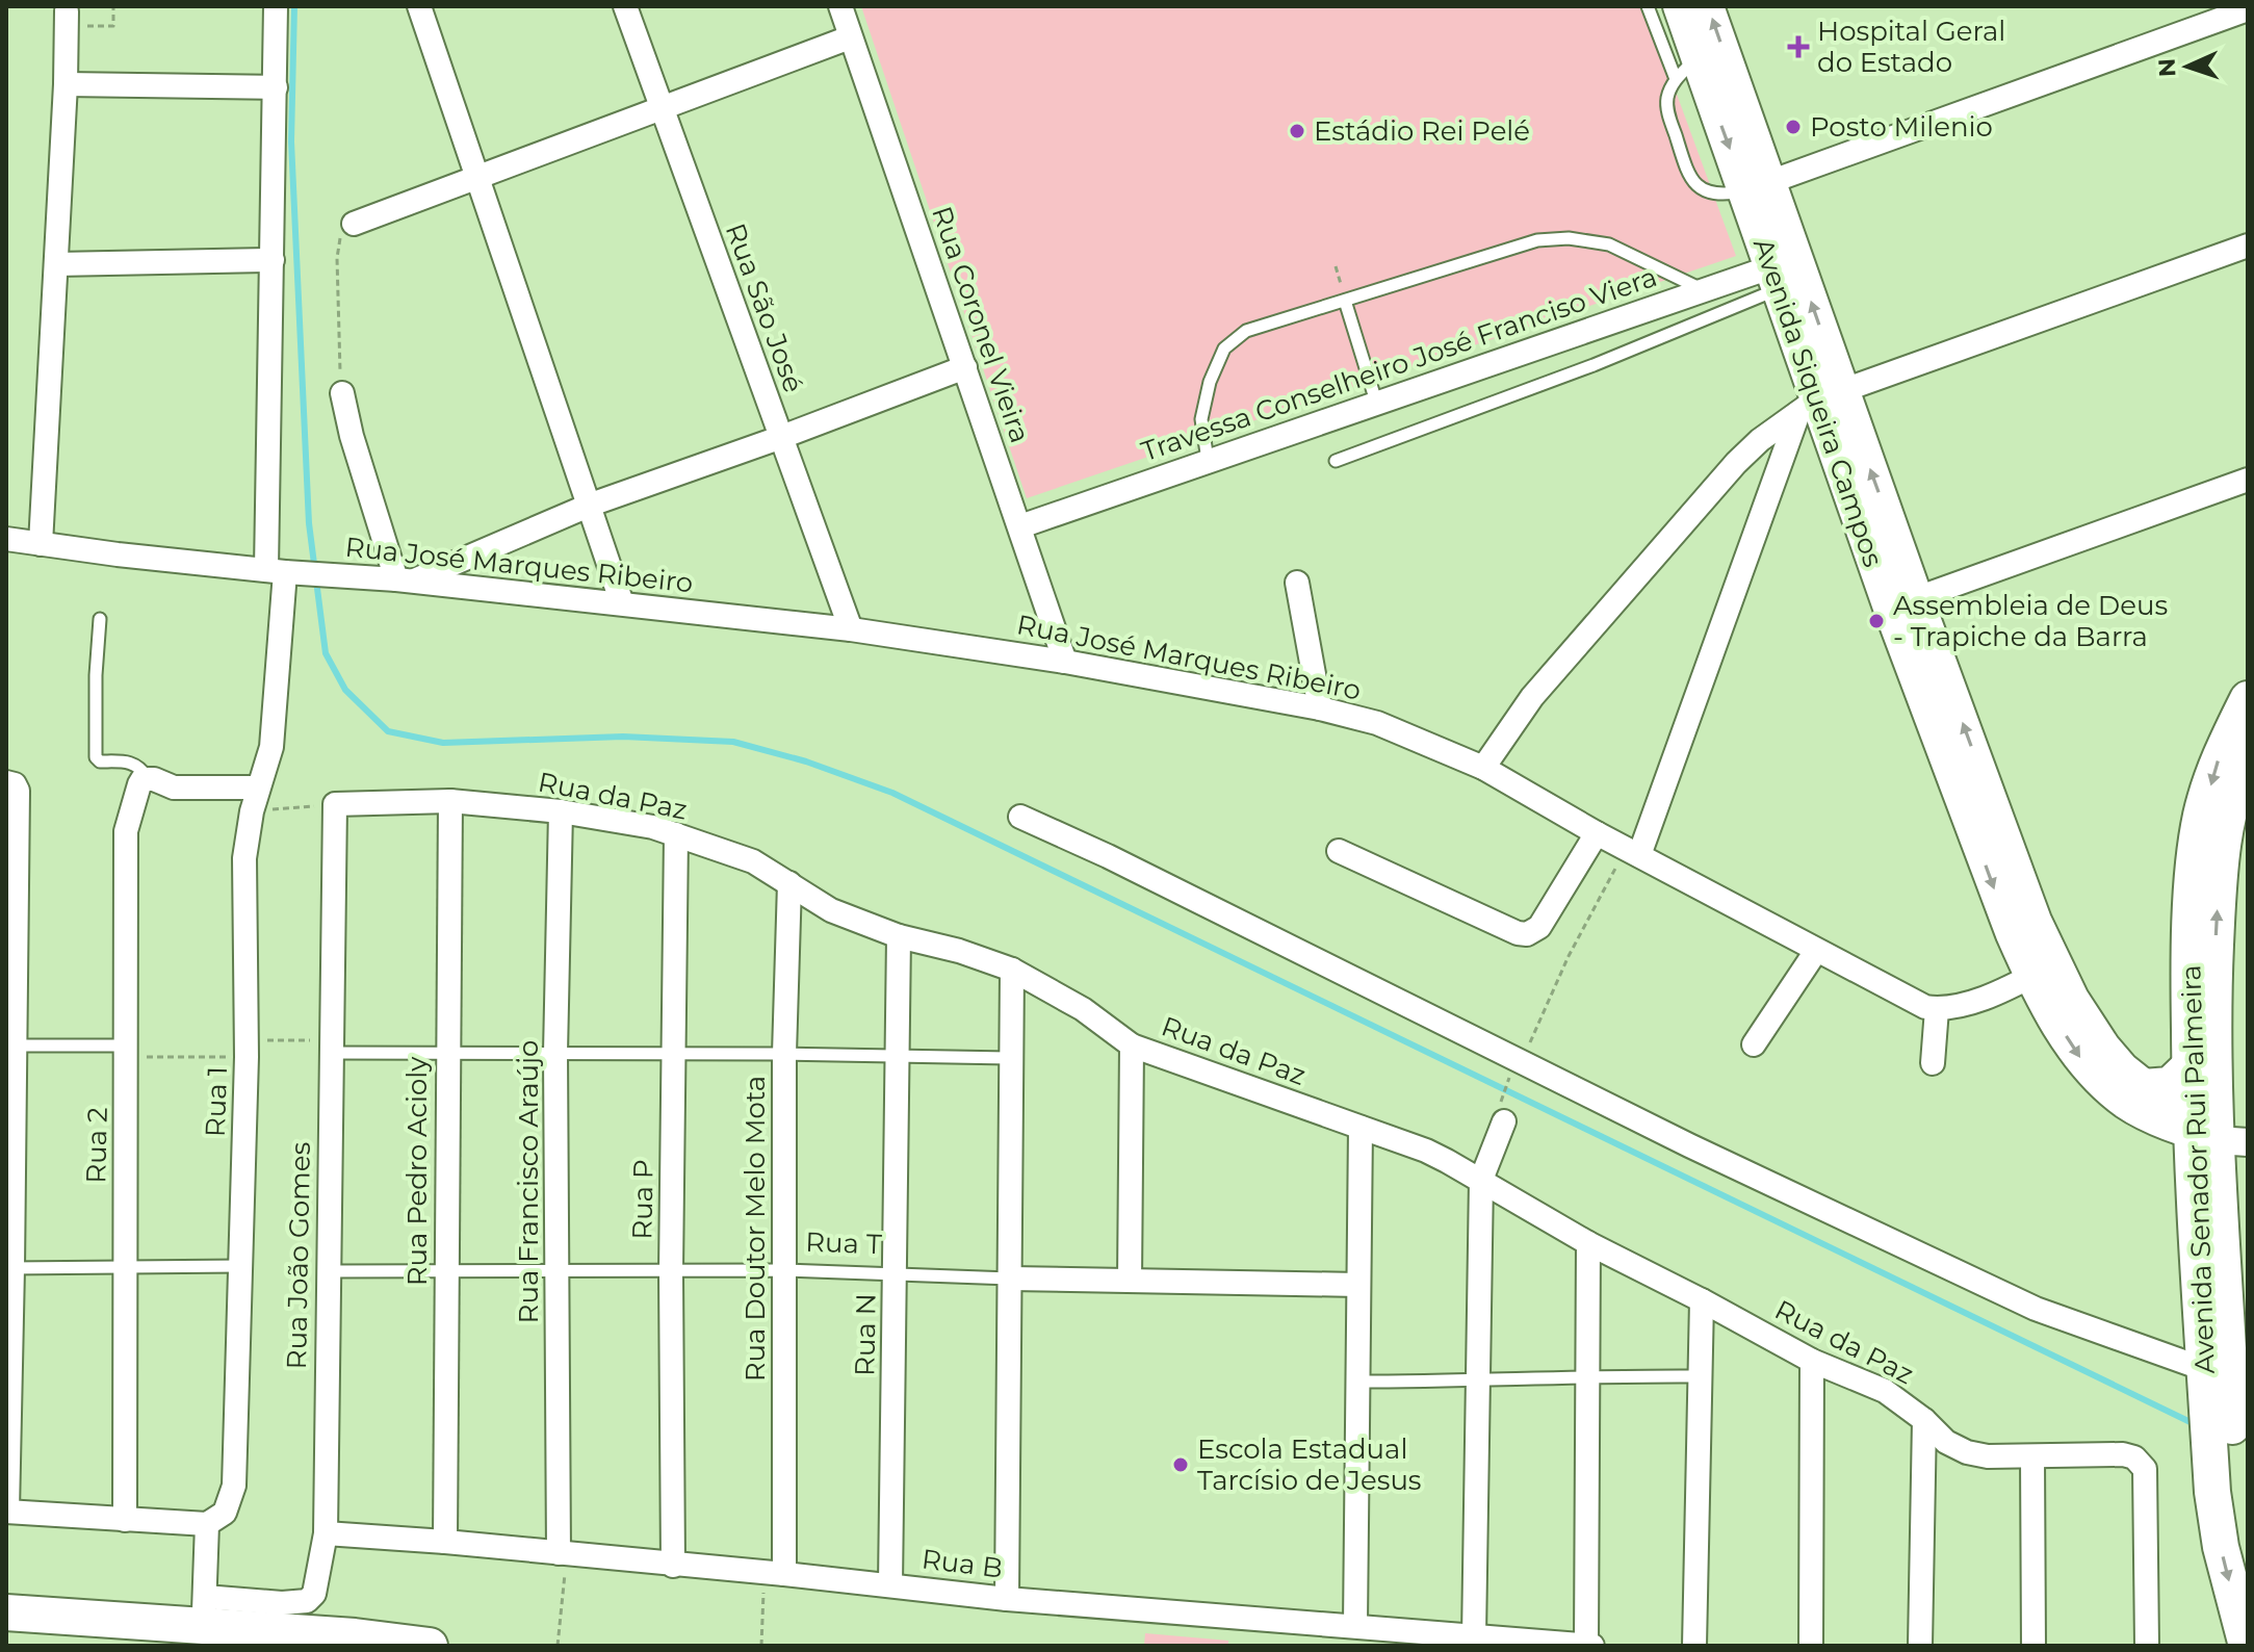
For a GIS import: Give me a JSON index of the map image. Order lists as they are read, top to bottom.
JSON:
{
  "streets": {
    "main road": ["Avenida Siqueira Campos", "Avenida Senador Rui Palmeira"],
    "street": [
      "Rua São José",
      "Rua Coronel Vieira",
      "Travessa Conselheiro José Franciso Viera",
      "Rua José Marques Ribeiro",
      "Rua da Paz",
      "Rua 1",
      "Rua 2",
      "Rua Pedro Acioly",
      "Rua Francisco Araújo",
      "Rua P",
      "Rua Doutor Melo Mota",
      "Rua T",
      "Rua João Gomes",
      "Rua N",
      "Rua B"
    ]
  },
  "crossings": [
    ["Rua São José", "Rua José Marques Ribeiro"],
    ["Rua Coronel Vieira", "Travessa Conselheiro José Franciso Viera"],
    ["Rua Coronel Vieira", "Rua José Marques Ribeiro"],
    ["Travessa Conselheiro José Franciso Viera", "Avenida Siqueira Campos"],
    ["Avenida Siqueira Campos", "Avenida Senador Rui Palmeira"],
    ["Rua José Marques Ribeiro", "Rua 1"],
    ["Rua da Paz", "Rua Pedro Acioly"],
    ["Rua da Paz", "Rua Francisco Araújo"],
    ["Rua da Paz", "Rua P"],
    ["Rua da Paz", "Rua Doutor Melo Mota"],
    ["Rua da Paz", "Rua João Gomes"],
    ["Rua da Paz", "Rua N"],
    ["Rua Pedro Acioly", "Rua T"],
    ["Rua Pedro Acioly", "Rua B"],
    ["Rua Francisco Araújo", "Rua T"],
    ["Rua Francisco Araújo", "Rua B"],
    ["Rua P", "Rua T"],
    ["Rua P", "Rua B"],
    ["Rua Doutor Melo Mota", "Rua T"],
    ["Rua Doutor Melo Mota", "Rua B"],
    ["Rua T", "Rua João Gomes"],
    ["Rua T", "Rua N"],
    ["Rua João Gomes", "Rua B"],
    ["Rua N", "Rua B"]
  ],
  "places": {
    "health": ["Hospital Geral do Estado"],
    "other": [
      "Posto Milenio",
      "Estádio Rei Pelé",
      "Assembleia de Deus - Trapiche da Barra",
      "Escola Estadual Tarcísio de Jesus"
    ]
  },
  "north": "left"
}
